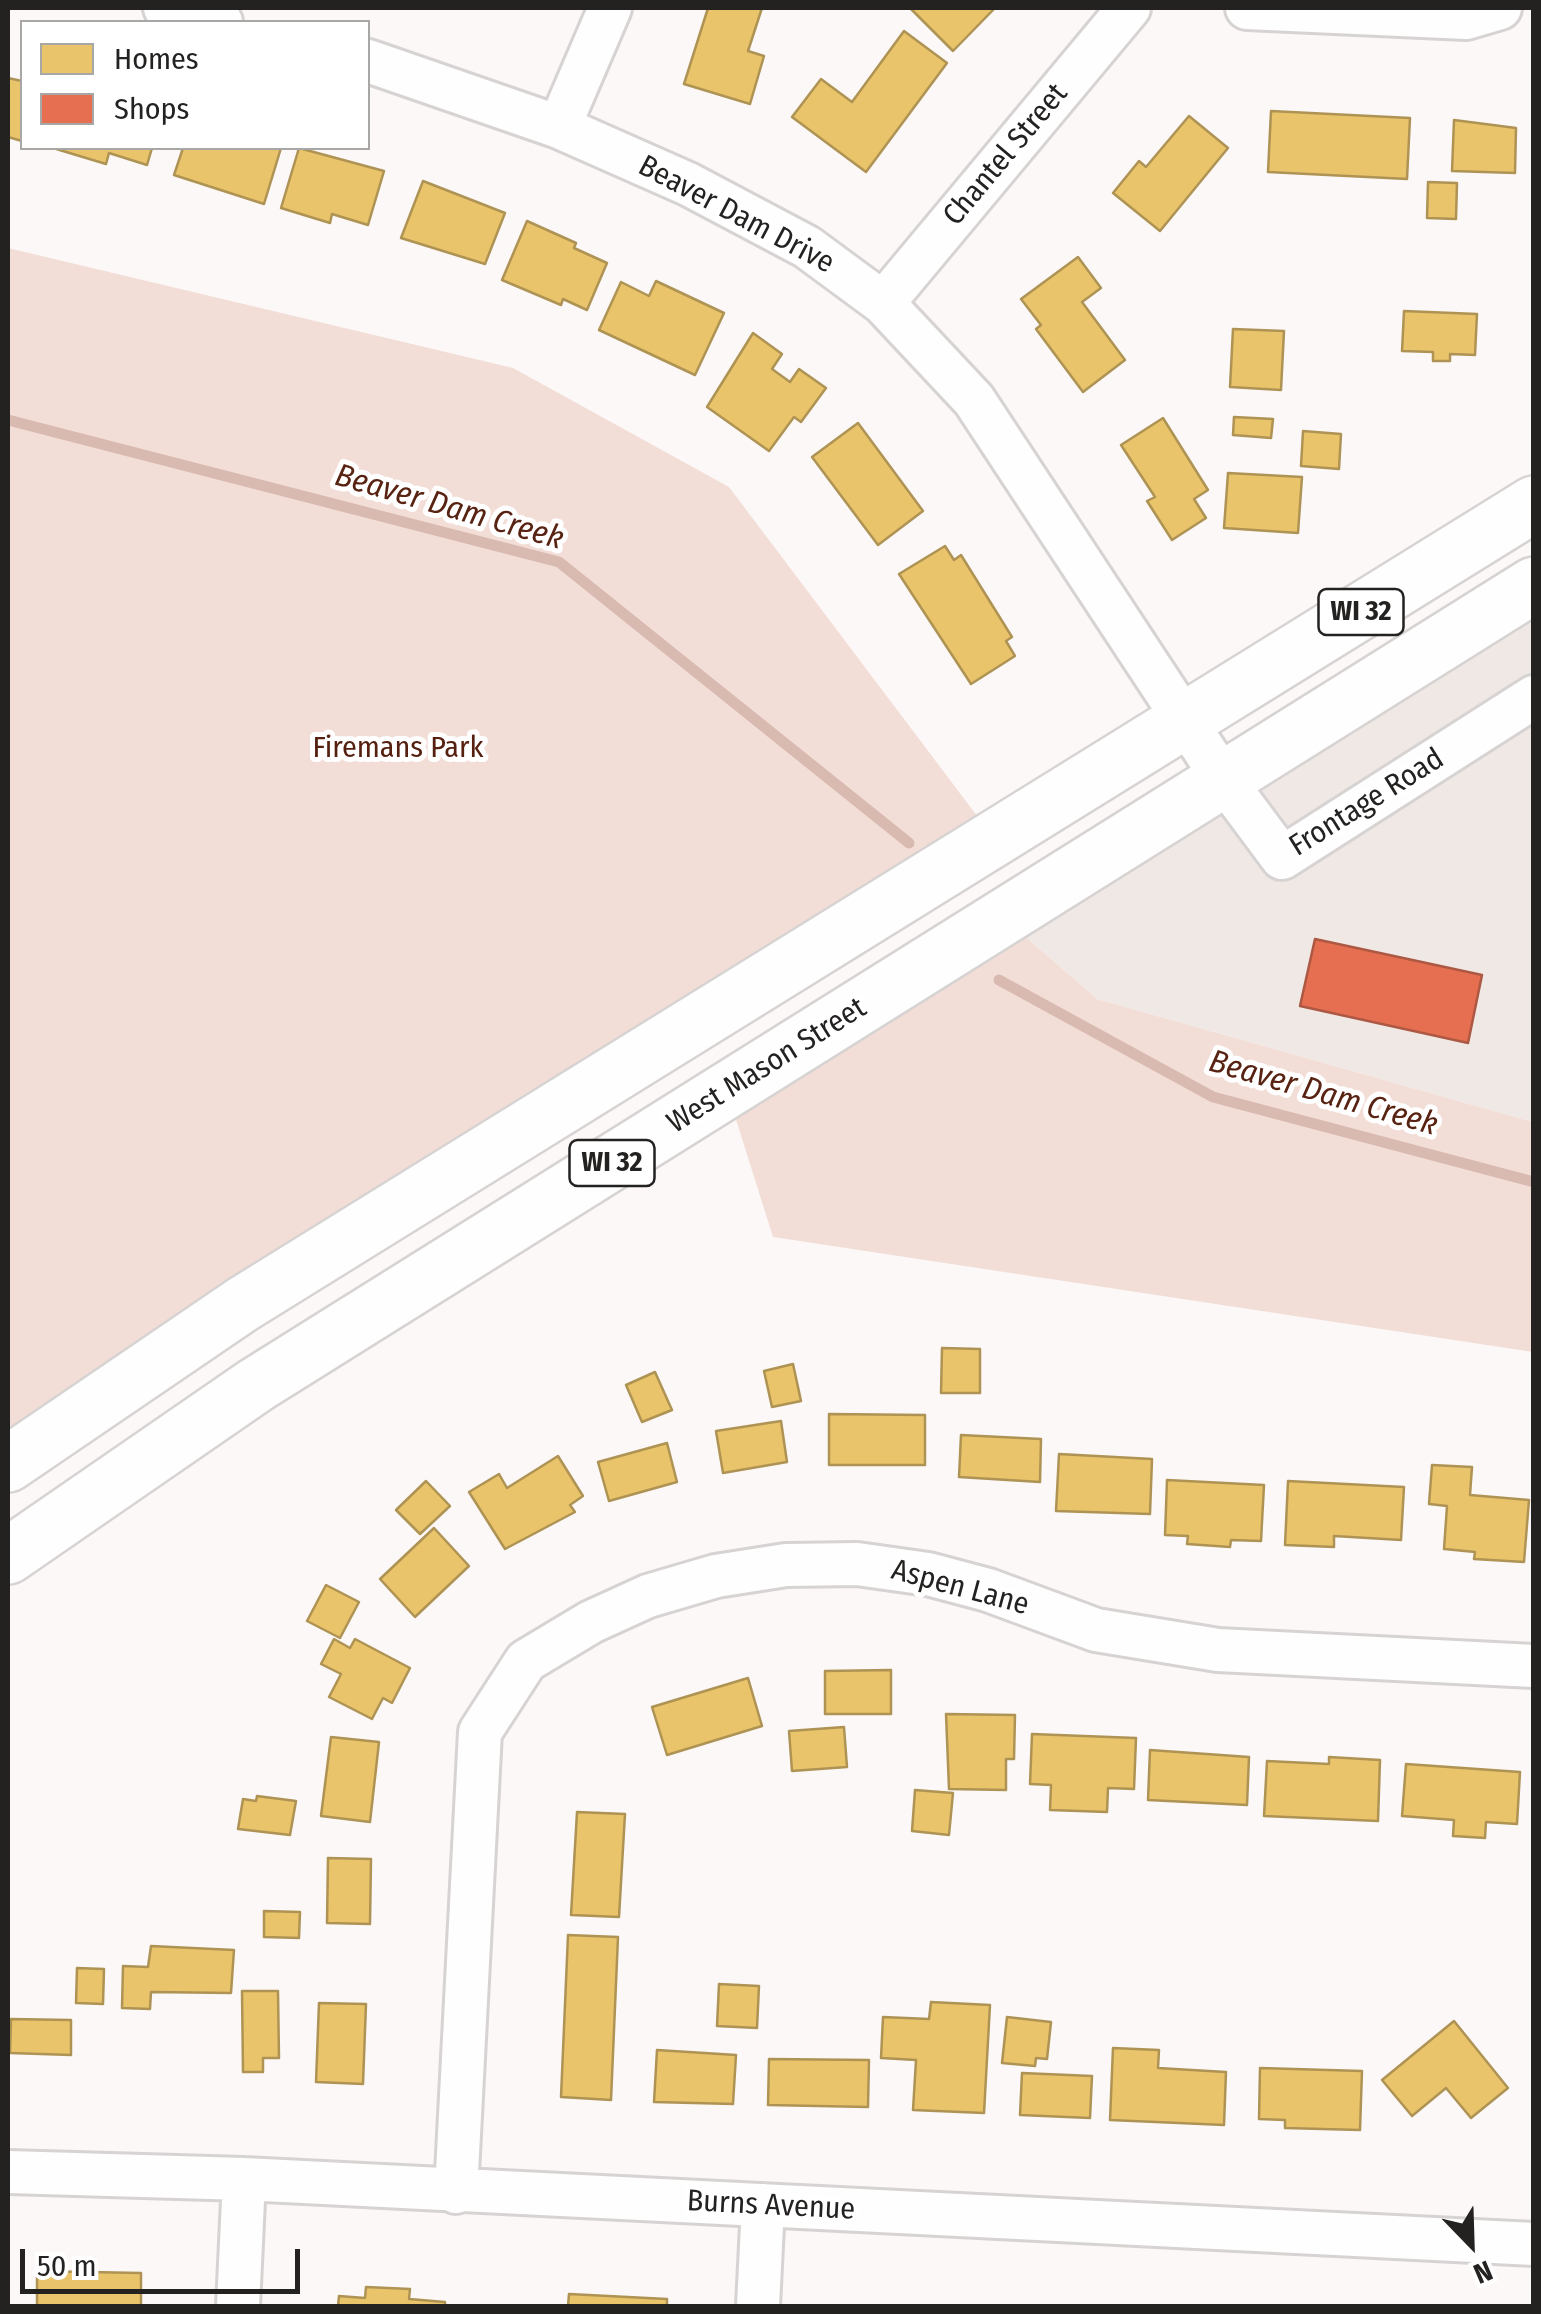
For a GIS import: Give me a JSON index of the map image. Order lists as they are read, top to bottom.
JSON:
{
  "streets": {
    "main road": ["WI 32", "West Mason Street"],
    "street": [
      "Chantel Street",
      "Beaver Dam Drive",
      "Frontage Road",
      "Aspen Lane",
      "Burns Avenue"
    ]
  },
  "crossings": [
    ["Chantel Street", "Beaver Dam Drive"],
    ["Beaver Dam Drive", "WI 32"],
    ["Beaver Dam Drive", "Frontage Road"],
    ["Beaver Dam Drive", "West Mason Street"],
    ["Frontage Road", "West Mason Street"],
    ["Aspen Lane", "Burns Avenue"]
  ],
  "water": ["Beaver Dam Creek"],
  "parks": ["Firemans Park"],
  "legend": ["Homes", "Shops"],
  "scale_bar": "50 m",
  "north": "bottom right"
}
